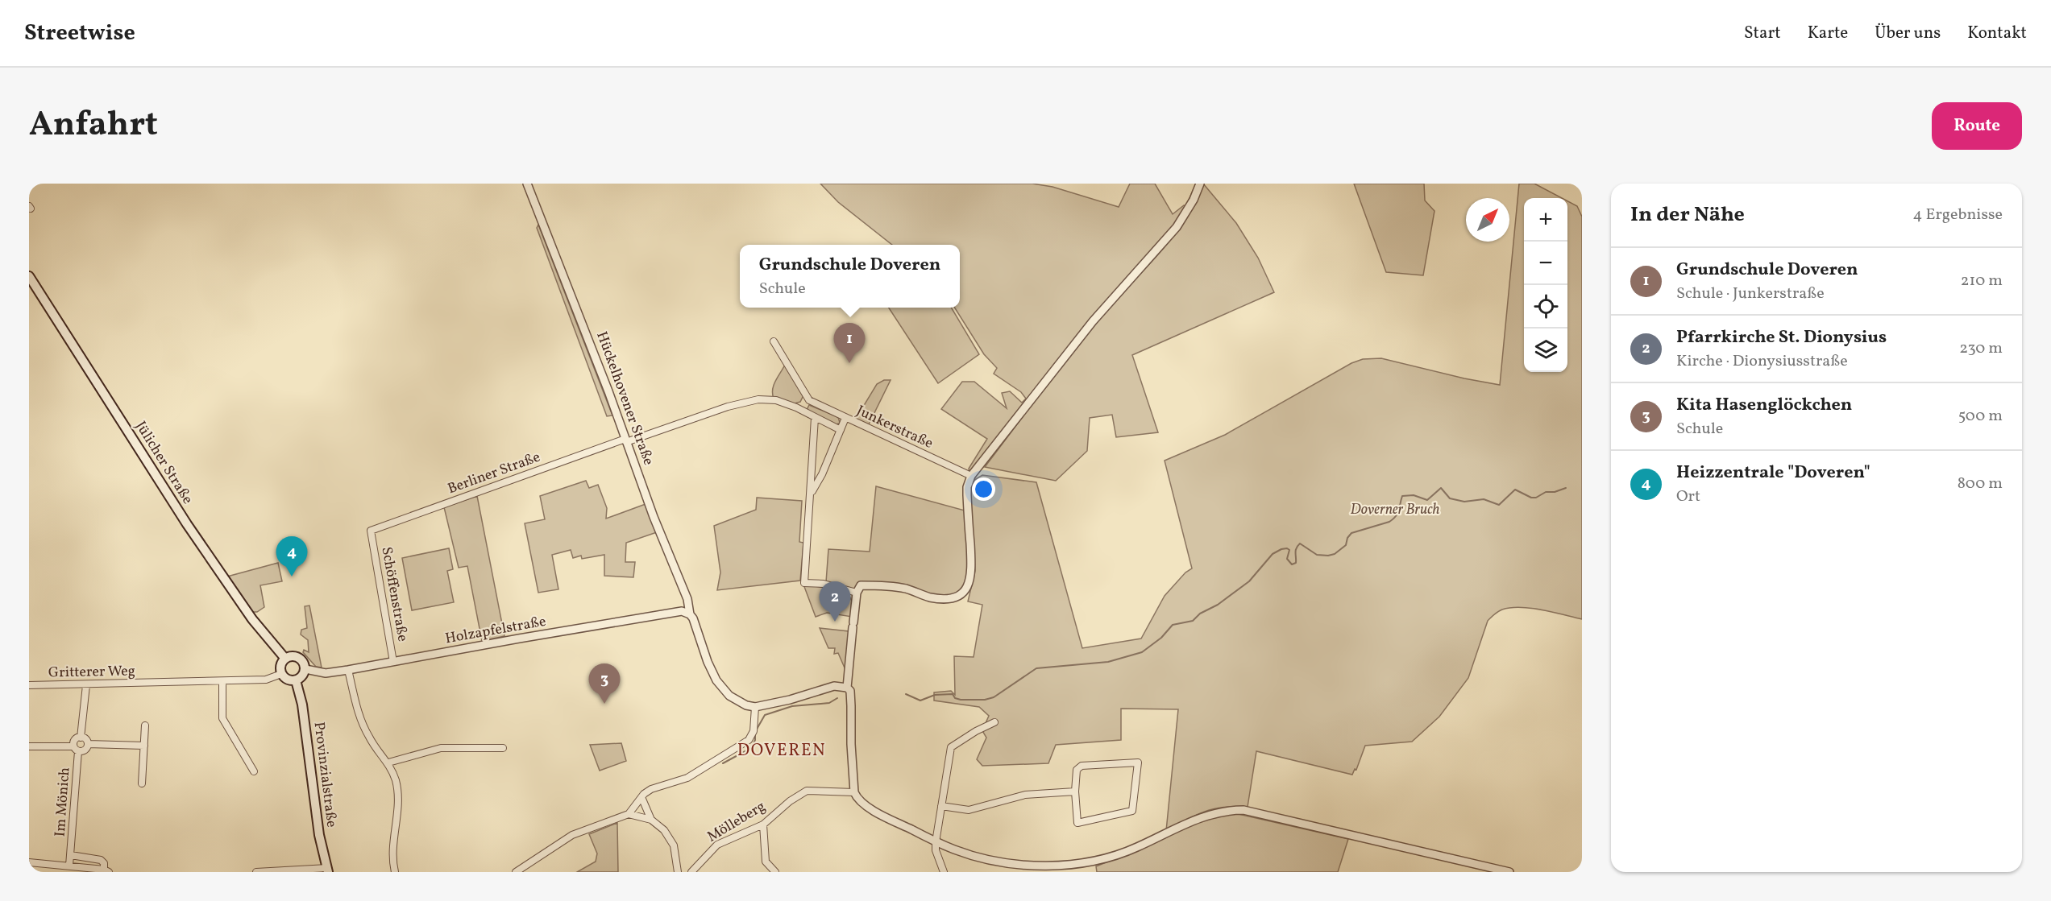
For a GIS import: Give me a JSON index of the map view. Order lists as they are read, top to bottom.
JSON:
{
  "streets": {
    "main road": ["Jülicher Straße", "Provinzialstraße"],
    "street": [
      "Hückelhovener Straße",
      "Junkerstraße",
      "Berliner Straße",
      "Schöffenstraße",
      "Holzapfelstraße",
      "Gritterer Weg",
      "Im Mönich",
      "Mölleberg"
    ]
  },
  "crossings": [
    ["Hückelhovener Straße", "Berliner Straße"],
    ["Hückelhovener Straße", "Holzapfelstraße"],
    ["Jülicher Straße", "Holzapfelstraße"],
    ["Jülicher Straße", "Gritterer Weg"],
    ["Jülicher Straße", "Provinzialstraße"],
    ["Berliner Straße", "Schöffenstraße"],
    ["Schöffenstraße", "Holzapfelstraße"],
    ["Holzapfelstraße", "Gritterer Weg"],
    ["Holzapfelstraße", "Provinzialstraße"],
    ["Gritterer Weg", "Provinzialstraße"]
  ],
  "districts": ["DOVEREN"],
  "parks": ["Doverner Bruch"],
  "north": "top right",
  "page": {
    "header": "Streetwise",
    "nav": [
      "Start",
      "Karte",
      "Über uns",
      "Kontakt"
    ],
    "title": "Anfahrt",
    "buttons": "Route",
    "heading": ["In der Nähe", "4 Ergebnisse"],
    "map_buttons": ["+", "−"],
    "popup": ["Grundschule Doveren", "Schule"],
    "list": [
      {
        "mark": "1",
        "name": "Grundschule Doveren",
        "note": "Schule · Junkerstraße",
        "value": "210 m"
      },
      {
        "mark": "2",
        "name": "Pfarrkirche St. Dionysius",
        "note": "Kirche · Dionysiusstraße",
        "value": "230 m"
      },
      {
        "mark": "3",
        "name": "Kita Hasenglöckchen",
        "note": "Schule",
        "value": "500 m"
      },
      {
        "mark": "4",
        "name": "Heizzentrale \"Doveren\"",
        "note": "Ort",
        "value": "800 m"
      }
    ],
    "pins": [
      "1",
      "4",
      "2",
      "3"
    ]
  }
}
